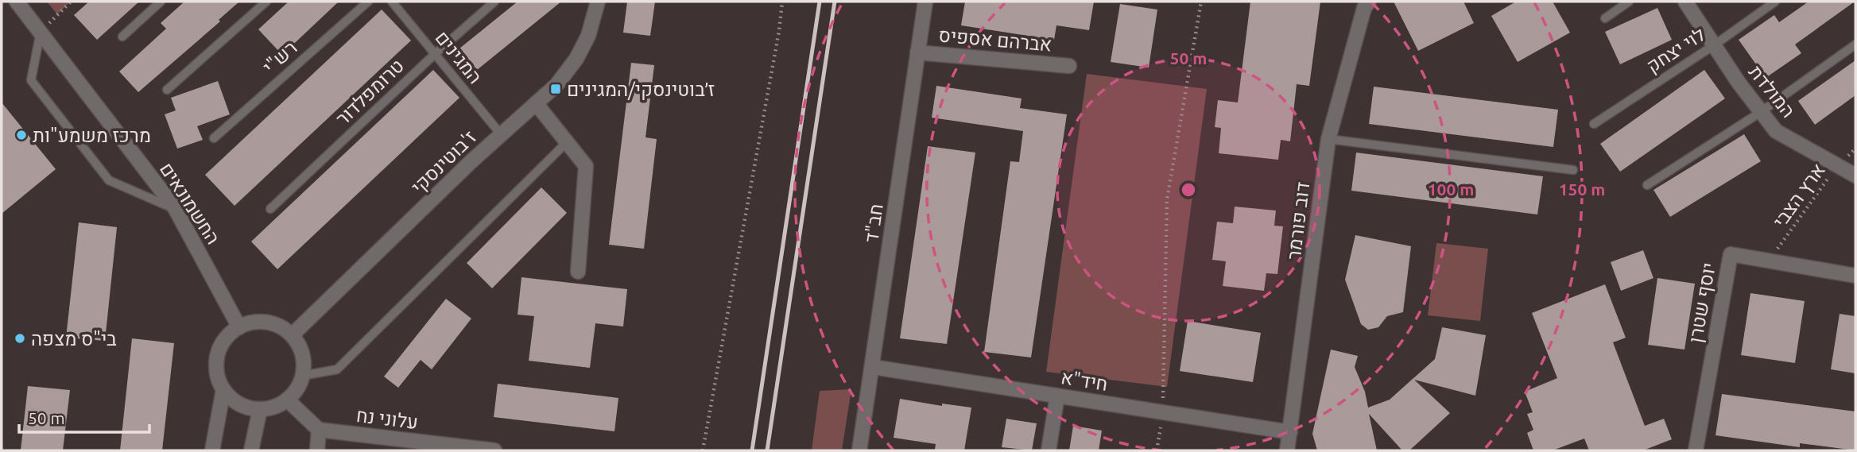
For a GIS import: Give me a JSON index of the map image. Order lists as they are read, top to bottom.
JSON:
{
  "streets": {
    "street": [
      "אברהם אספיס",
      "המולדת",
      "ז'בוטינסקי",
      "החשמונאים",
      "דוב פורמר",
      "חב\"ד",
      "יוסף שטרן",
      "חיד\"א",
      "עלוני נח"
    ],
    "lane": [
      "לוי יצחק",
      "רש\"י",
      "המגינים",
      "טרומפלדור"
    ],
    "path": ["ארץ הצבי"]
  },
  "crossings": [
    ["אברהם אספיס", "חב\"ד"],
    ["לוי יצחק", "המולדת"],
    ["המגינים", "טרומפלדור"],
    ["המגינים", "ז'בוטינסקי"],
    ["המולדת", "ארץ הצבי"],
    ["ז'בוטינסקי", "החשמונאים"],
    ["ארץ הצבי", "יוסף שטרן"],
    ["דוב פורמר", "חיד\"א"],
    ["חב\"ד", "חיד\"א"]
  ],
  "places": {
    "transit": ["ז׳בוטינסקי/המגינים"],
    "other": ["מרכז משמע\"ות", "בי\"ס מצפה"]
  },
  "scale_bar": "50 m",
  "rings": ["50 m", "100 m", "150 m"]
}
